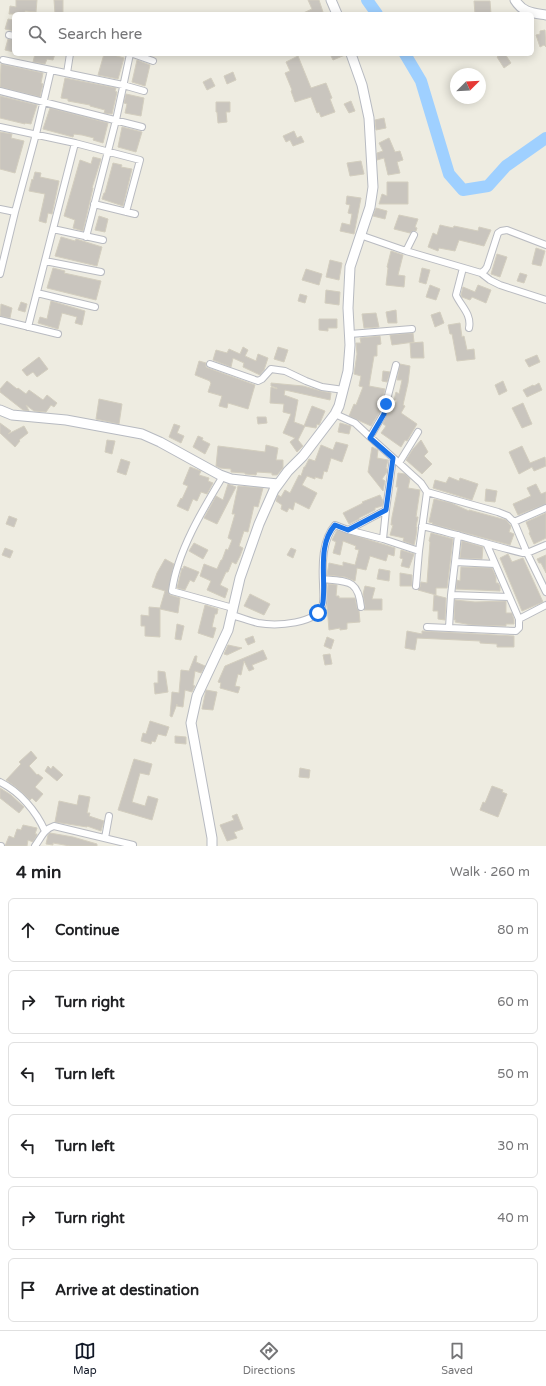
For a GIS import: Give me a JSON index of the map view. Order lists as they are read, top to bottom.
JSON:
{
  "north": "top right",
  "page": {
    "search": "Search here",
    "heading": ["4 min", "Walk · 260 m"],
    "list": [
      ["Continue", "80 m"],
      ["Turn right", "60 m"],
      ["Turn left", "50 m"],
      ["Turn left", "30 m"],
      ["Turn right", "40 m"],
      "Arrive at destination"
    ],
    "nav": ["Map", "Directions", "Saved"]
  }
}
